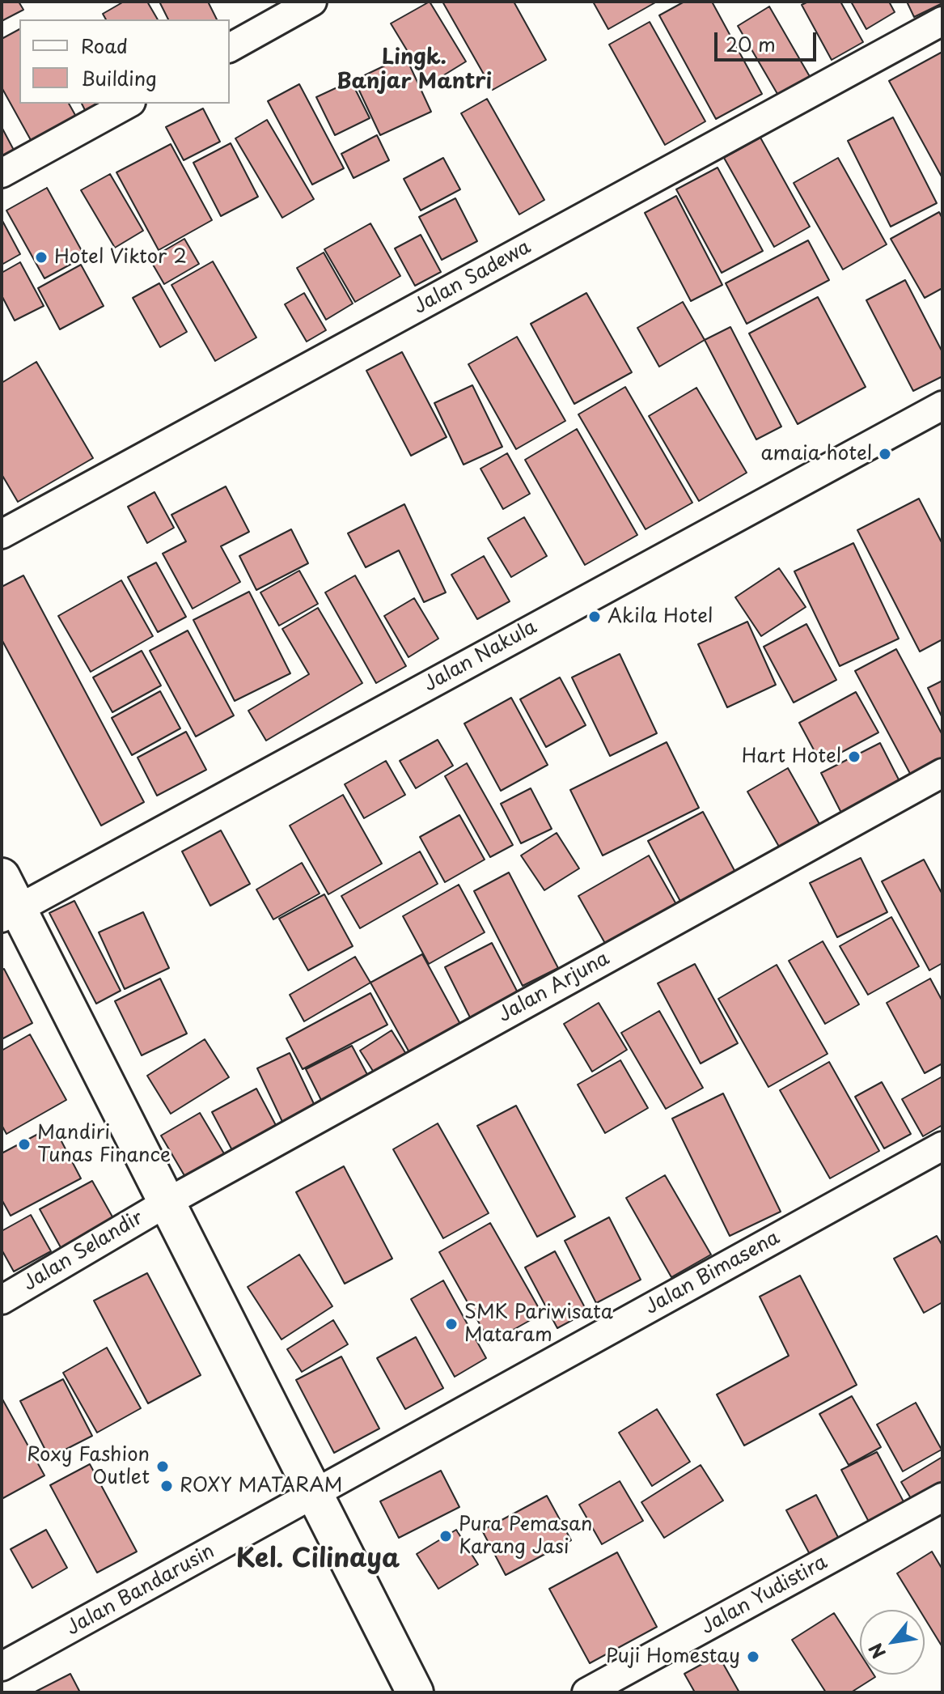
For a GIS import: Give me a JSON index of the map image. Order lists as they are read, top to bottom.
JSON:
{
  "streets": {
    "street": [
      "Jalan Sadewa",
      "Jalan Nakula",
      "Jalan Arjuna",
      "Jalan Selandir",
      "Jalan Bimasena",
      "Jalan Bandarusin",
      "Jalan Yudistira"
    ]
  },
  "crossings": [
    ["Jalan Arjuna", "Jalan Selandir"],
    ["Jalan Bimasena", "Jalan Bandarusin"]
  ],
  "districts": ["Lingk. Banjar Mantri", "Kel. Cilinaya"],
  "places": [
    "Hotel Viktor 2",
    "amaia hotel",
    "Akila Hotel",
    "Hart Hotel",
    "Mandiri Tunas Finance",
    "SMK Pariwisata Mataram",
    "Roxy Fashion Outlet",
    "ROXY MATARAM",
    "Pura Pemasan Karang Jasi",
    "Puji Homestay"
  ],
  "legend": ["Road", "Building"],
  "scale_bar": "20 m",
  "north": "bottom left"
}
